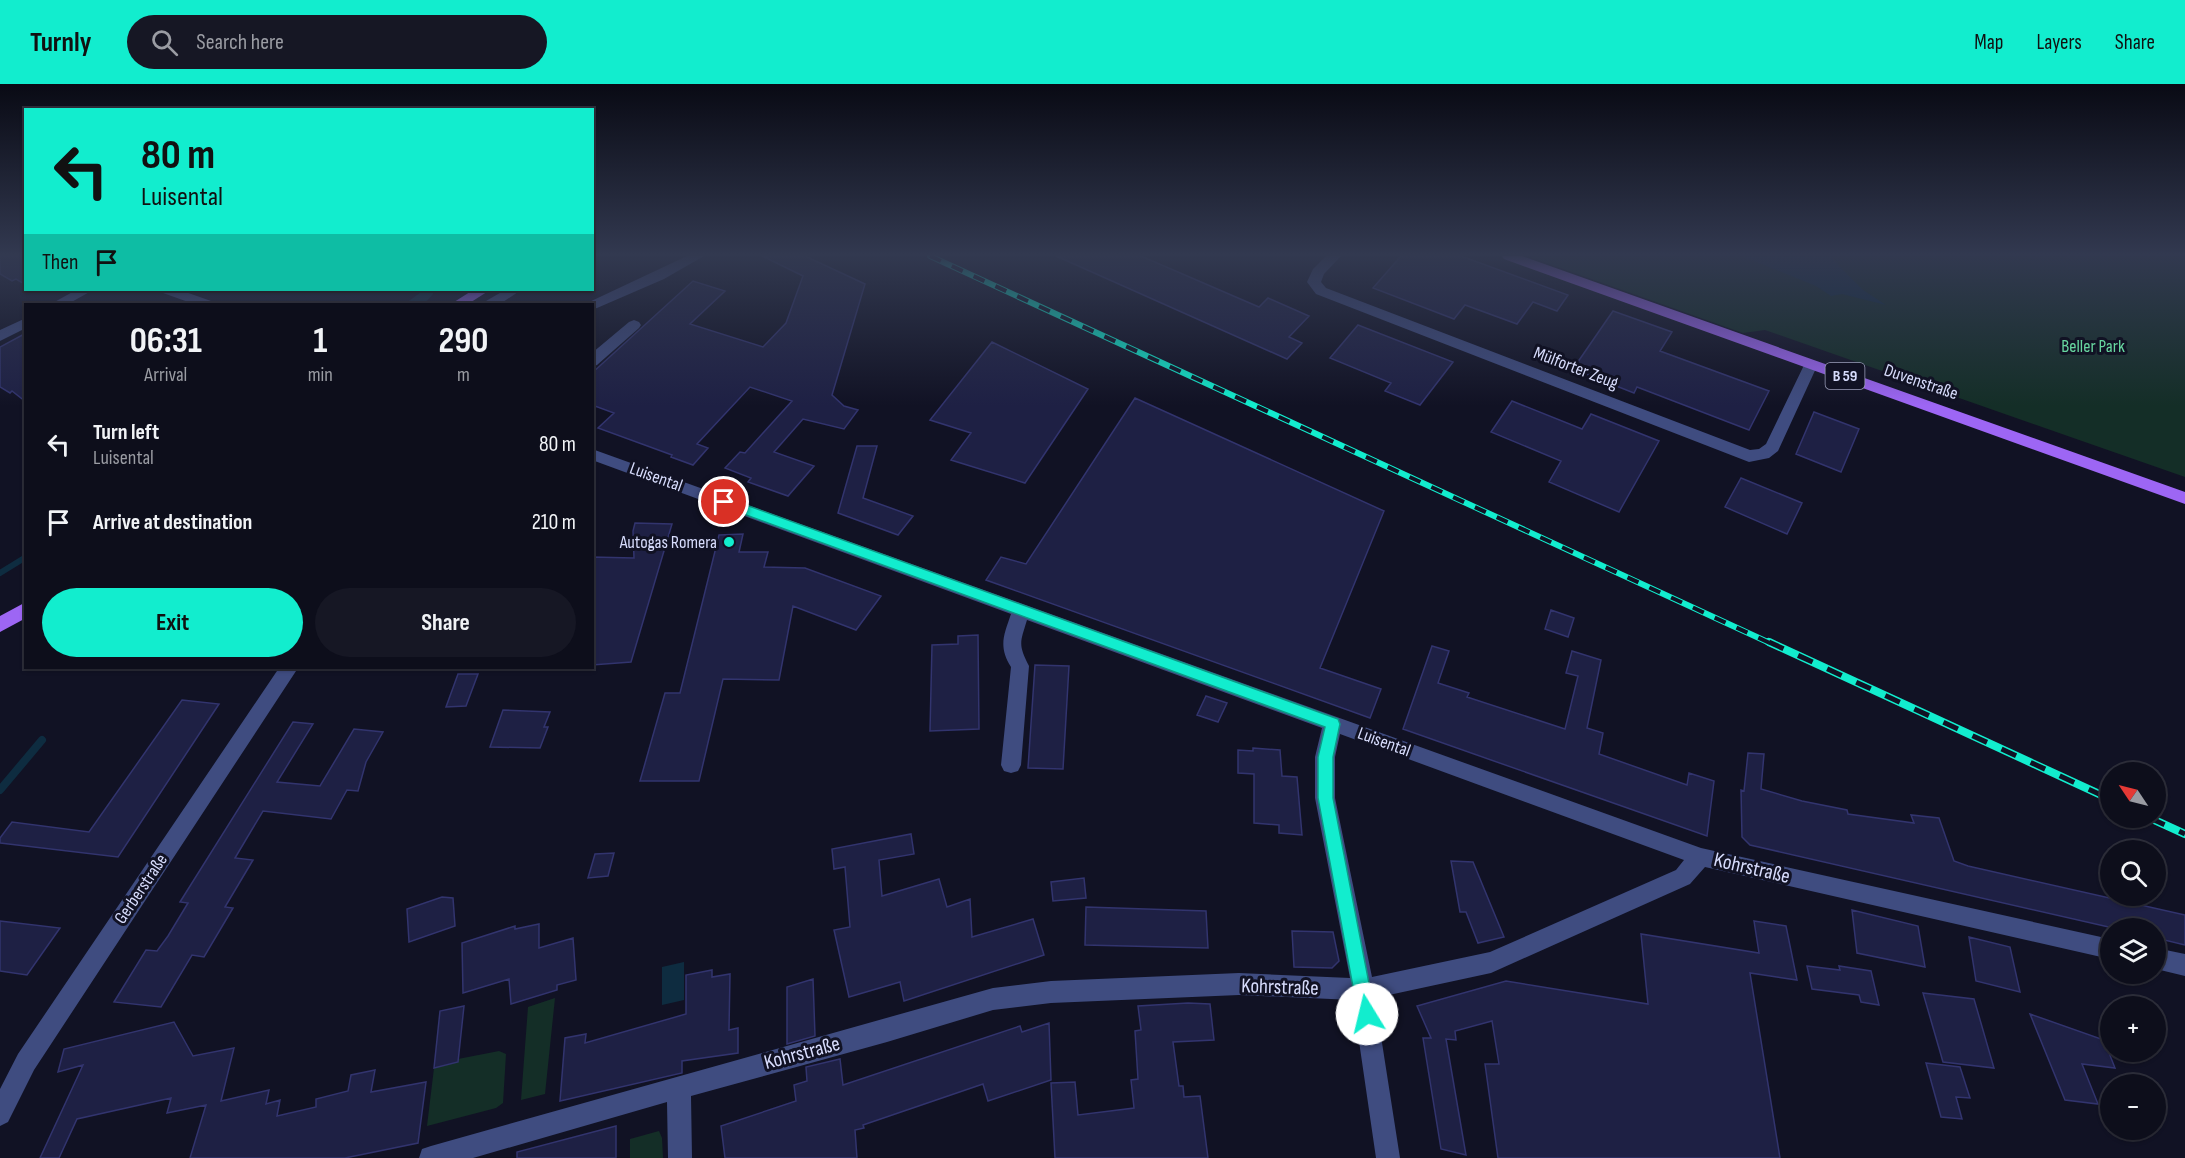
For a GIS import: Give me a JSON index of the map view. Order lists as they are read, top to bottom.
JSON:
{
  "streets": {
    "main road": ["B 59", "Duvenstraße"],
    "street": [
      "Mülforter Zeug",
      "Luisental",
      "Kohrstraße",
      "Gerberstraße"
    ]
  },
  "crossings": [
    ["Mülforter Zeug", "Duvenstraße"],
    ["Luisental", "Kohrstraße"]
  ],
  "parks": ["Beller Park"],
  "places": ["Autogas Romera"],
  "north": "top left",
  "page": {
    "header": "Turnly",
    "search": "Search here",
    "nav": ["Map", "Layers", "Share"],
    "turn": ["80 m", "Luisental"],
    "then": "Then",
    "eta": [
      "06:31",
      "Arrival",
      "1",
      "min",
      "290",
      "m"
    ],
    "list": [
      {
        "name": "Turn left",
        "note": "Luisental",
        "value": "80 m"
      },
      {
        "name": "Arrive at destination",
        "value": "210 m"
      }
    ],
    "buttons": ["Exit", "Share"],
    "map_buttons": ["+", "−"]
  }
}
